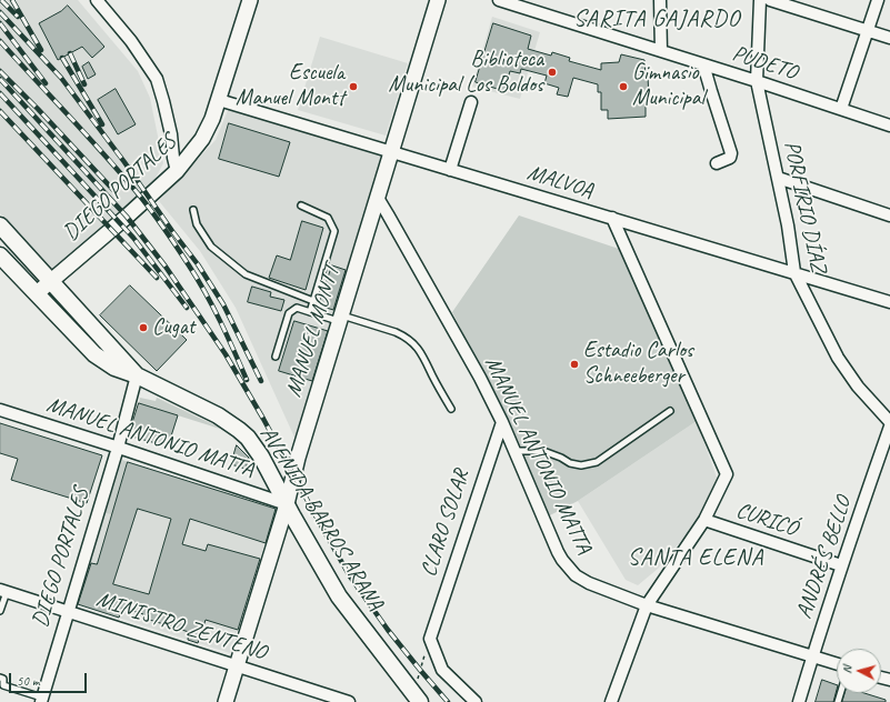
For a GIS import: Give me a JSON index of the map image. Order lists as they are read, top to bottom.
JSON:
{
  "streets": {
    "main road": ["AVENIDA BARROS ARANA"],
    "street": [
      "PUDETO",
      "MALVOA",
      "DIEGO PORTALES",
      "PORFIRIO DÍAZ",
      "MANUEL MONTT",
      "MANUEL ANTONIO MATTA",
      "CURICÓ",
      "CLARO SOLAR",
      "ANDRÉS BELLO",
      "MINISTRO ZENTENO"
    ]
  },
  "crossings": [
    ["PUDETO", "PORFIRIO DÍAZ"],
    ["MALVOA", "DIEGO PORTALES"],
    ["MALVOA", "PORFIRIO DÍAZ"],
    ["MALVOA", "MANUEL MONTT"],
    ["DIEGO PORTALES", "MANUEL ANTONIO MATTA"],
    ["DIEGO PORTALES", "AVENIDA BARROS ARANA"],
    ["DIEGO PORTALES", "MINISTRO ZENTENO"],
    ["MANUEL MONTT", "MANUEL ANTONIO MATTA"],
    ["MANUEL MONTT", "AVENIDA BARROS ARANA"],
    ["MANUEL MONTT", "MINISTRO ZENTENO"],
    ["MANUEL ANTONIO MATTA", "AVENIDA BARROS ARANA"],
    ["MANUEL ANTONIO MATTA", "CLARO SOLAR"],
    ["MANUEL ANTONIO MATTA", "ANDRÉS BELLO"],
    ["CURICÓ", "ANDRÉS BELLO"]
  ],
  "districts": ["SARITA GAJARDO", "SANTA ELENA"],
  "places": [
    "Biblioteca Municipal Los Boldos",
    "Escuela Manuel Montt",
    "Gimnasio Municipal",
    "Cugat",
    "Estadio Carlos Schneeberger"
  ],
  "scale_bar": "50 m",
  "north": "left"
}
